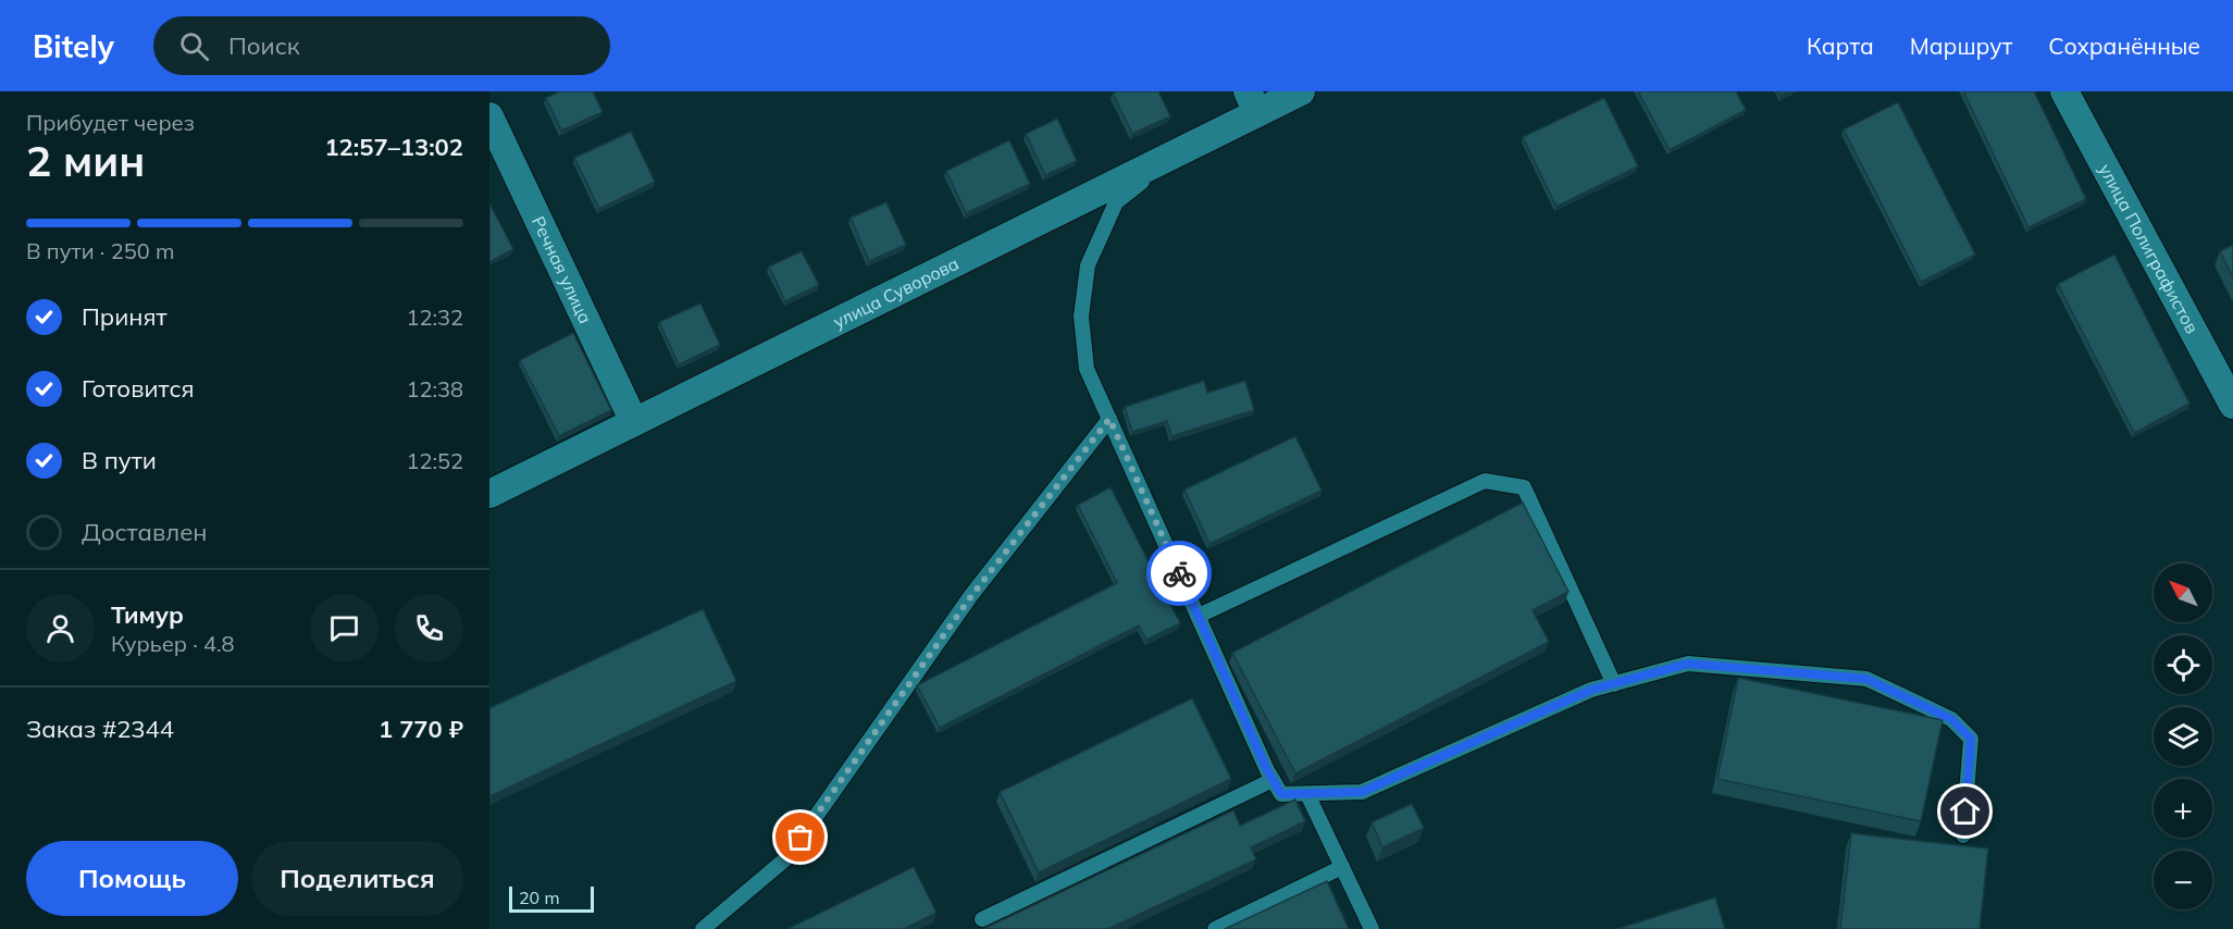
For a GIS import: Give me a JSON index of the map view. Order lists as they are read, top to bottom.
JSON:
{
  "streets": {
    "street": ["улица Полиграфистов", "Речная улица", "улица Суворова"]
  },
  "crossings": [
    ["Речная улица", "улица Суворова"]
  ],
  "scale_bar": "20 m",
  "north": "top left",
  "page": {
    "header": "Bitely",
    "search": "Поиск",
    "nav": ["Карта", "Маршрут", "Сохранённые"],
    "heading": ["2 мин", "Прибудет через", "12:57–13:02"],
    "panel": [
      "Тимур",
      "Курьер · 4.8",
      "Заказ #2344",
      "1 770 ₽"
    ],
    "bar": "В пути · 250 m",
    "list": [
      ["Принят", "12:32"],
      ["Готовится", "12:38"],
      ["В пути", "12:52"],
      "Доставлен"
    ],
    "map_buttons": ["+", "−"],
    "buttons": ["Помощь", "Поделиться"],
    "scale": "20 m"
  }
}
